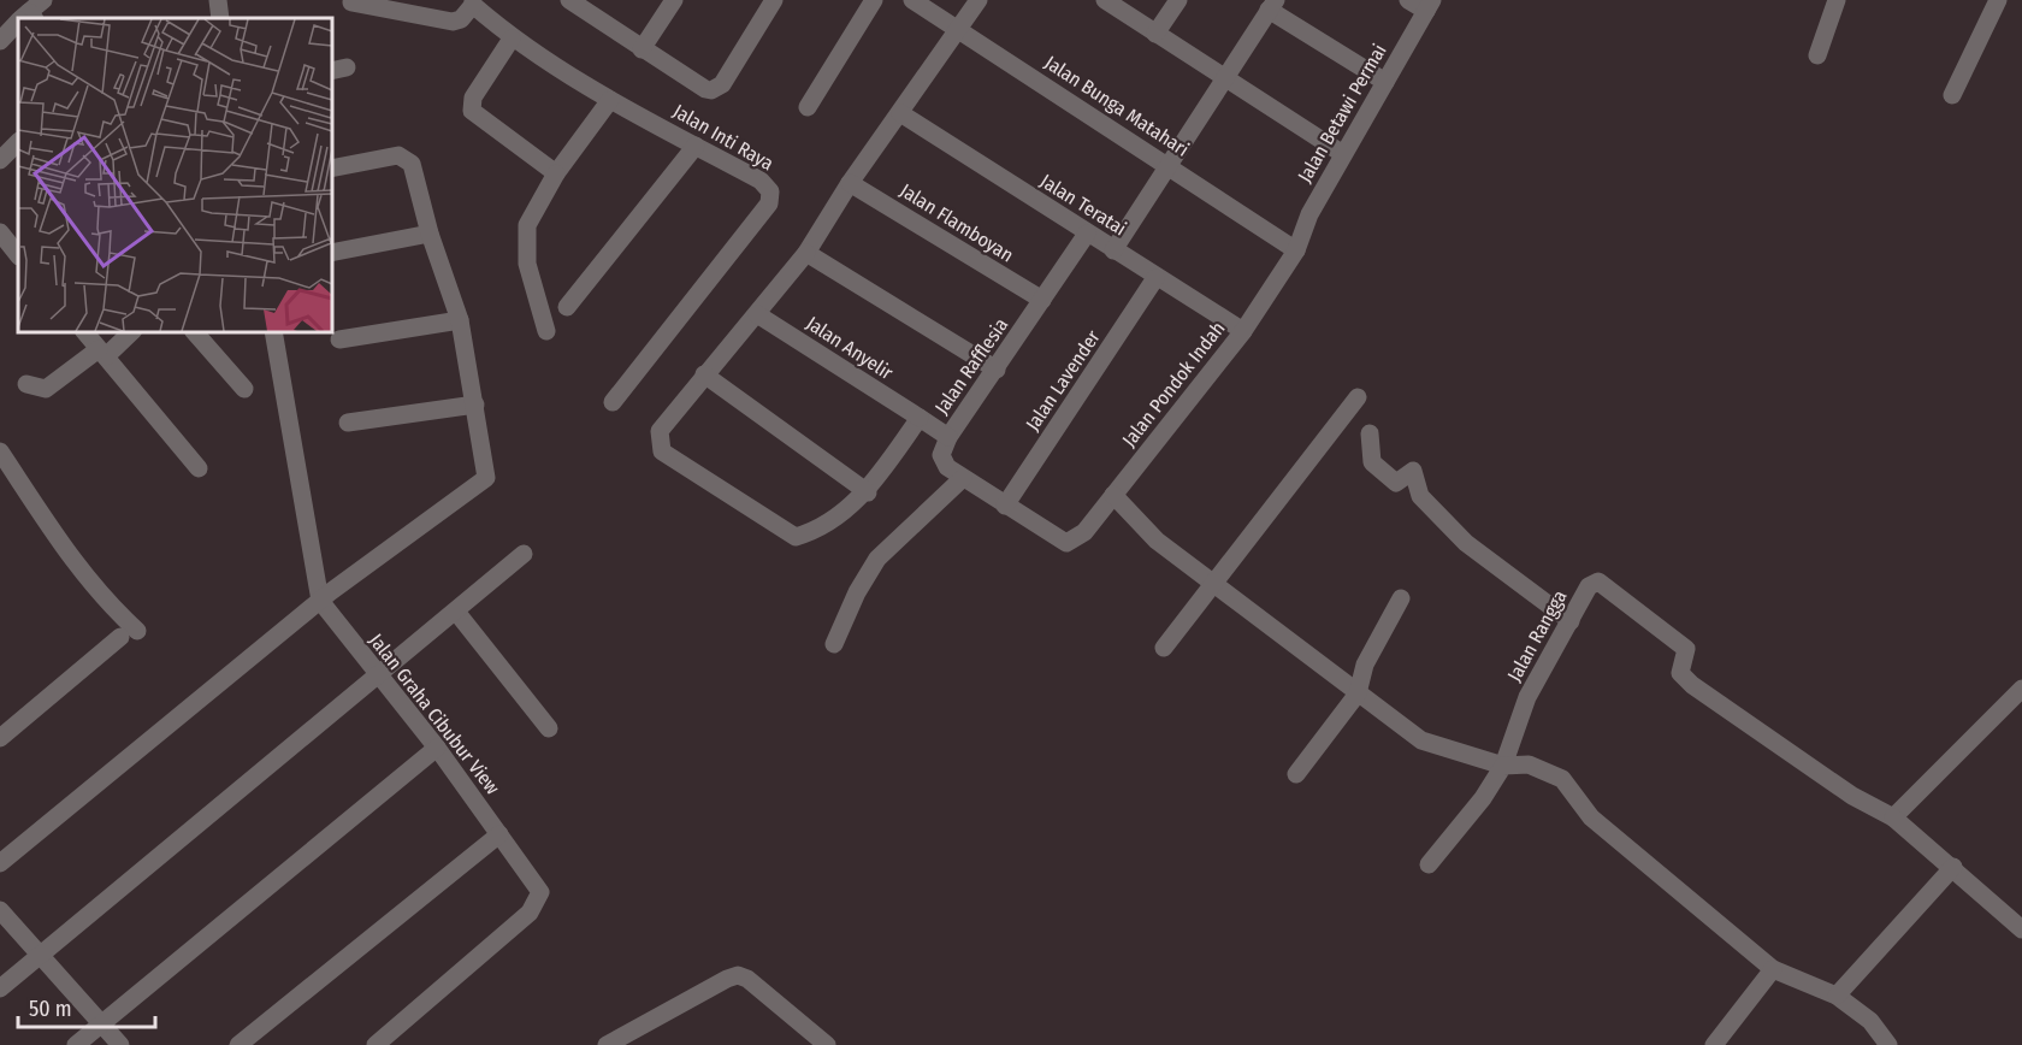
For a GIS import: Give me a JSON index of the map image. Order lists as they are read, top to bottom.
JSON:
{
  "streets": {
    "street": [
      "Jalan Bunga Matahari",
      "Jalan Betawi Permai",
      "Jalan Inti Raya",
      "Jalan Teratai",
      "Jalan Flamboyan",
      "Jalan Anyelir",
      "Jalan Rafflesia",
      "Jalan Lavender",
      "Jalan Pondok Indah",
      "Jalan Rangga",
      "Jalan Graha Cibubur View"
    ]
  },
  "crossings": [
    ["Jalan Bunga Matahari", "Jalan Betawi Permai"],
    ["Jalan Bunga Matahari", "Jalan Pondok Indah"],
    ["Jalan Betawi Permai", "Jalan Pondok Indah"],
    ["Jalan Teratai", "Jalan Rafflesia"],
    ["Jalan Teratai", "Jalan Lavender"],
    ["Jalan Teratai", "Jalan Pondok Indah"],
    ["Jalan Flamboyan", "Jalan Rafflesia"],
    ["Jalan Anyelir", "Jalan Rafflesia"],
    ["Jalan Rafflesia", "Jalan Lavender"],
    ["Jalan Rafflesia", "Jalan Pondok Indah"]
  ],
  "scale_bar": "50 m"
}
